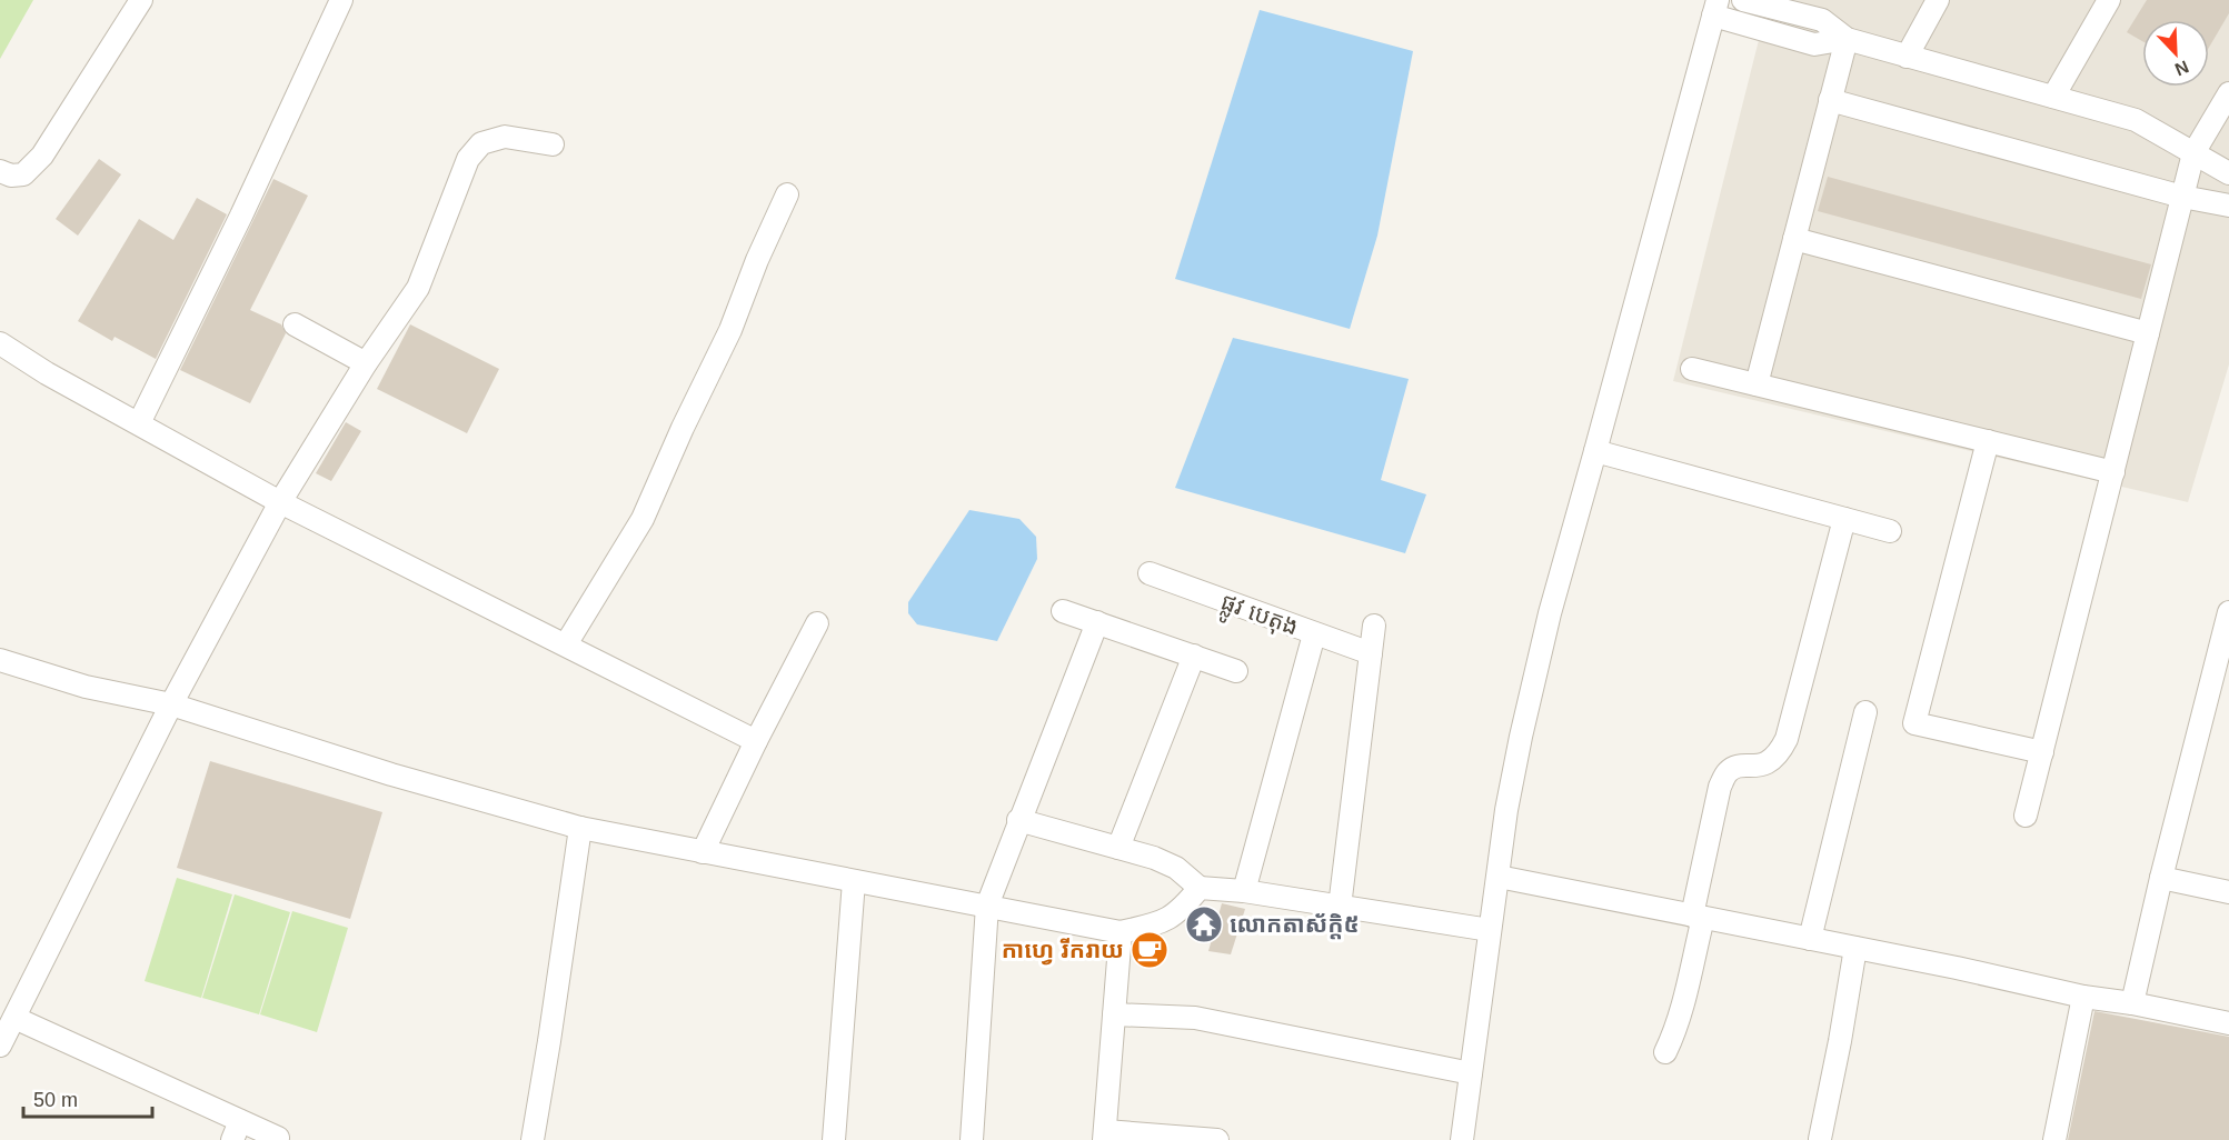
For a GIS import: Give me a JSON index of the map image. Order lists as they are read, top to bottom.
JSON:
{
  "streets": {
    "street": ["ផ្លូវ បេតុង"]
  },
  "places": {
    "temple": ["លោកតាស័ក្តិ៥"],
    "cafe": ["កាហ្វេ រីករាយ"]
  },
  "scale_bar": "50 m",
  "north": "bottom right"
}
